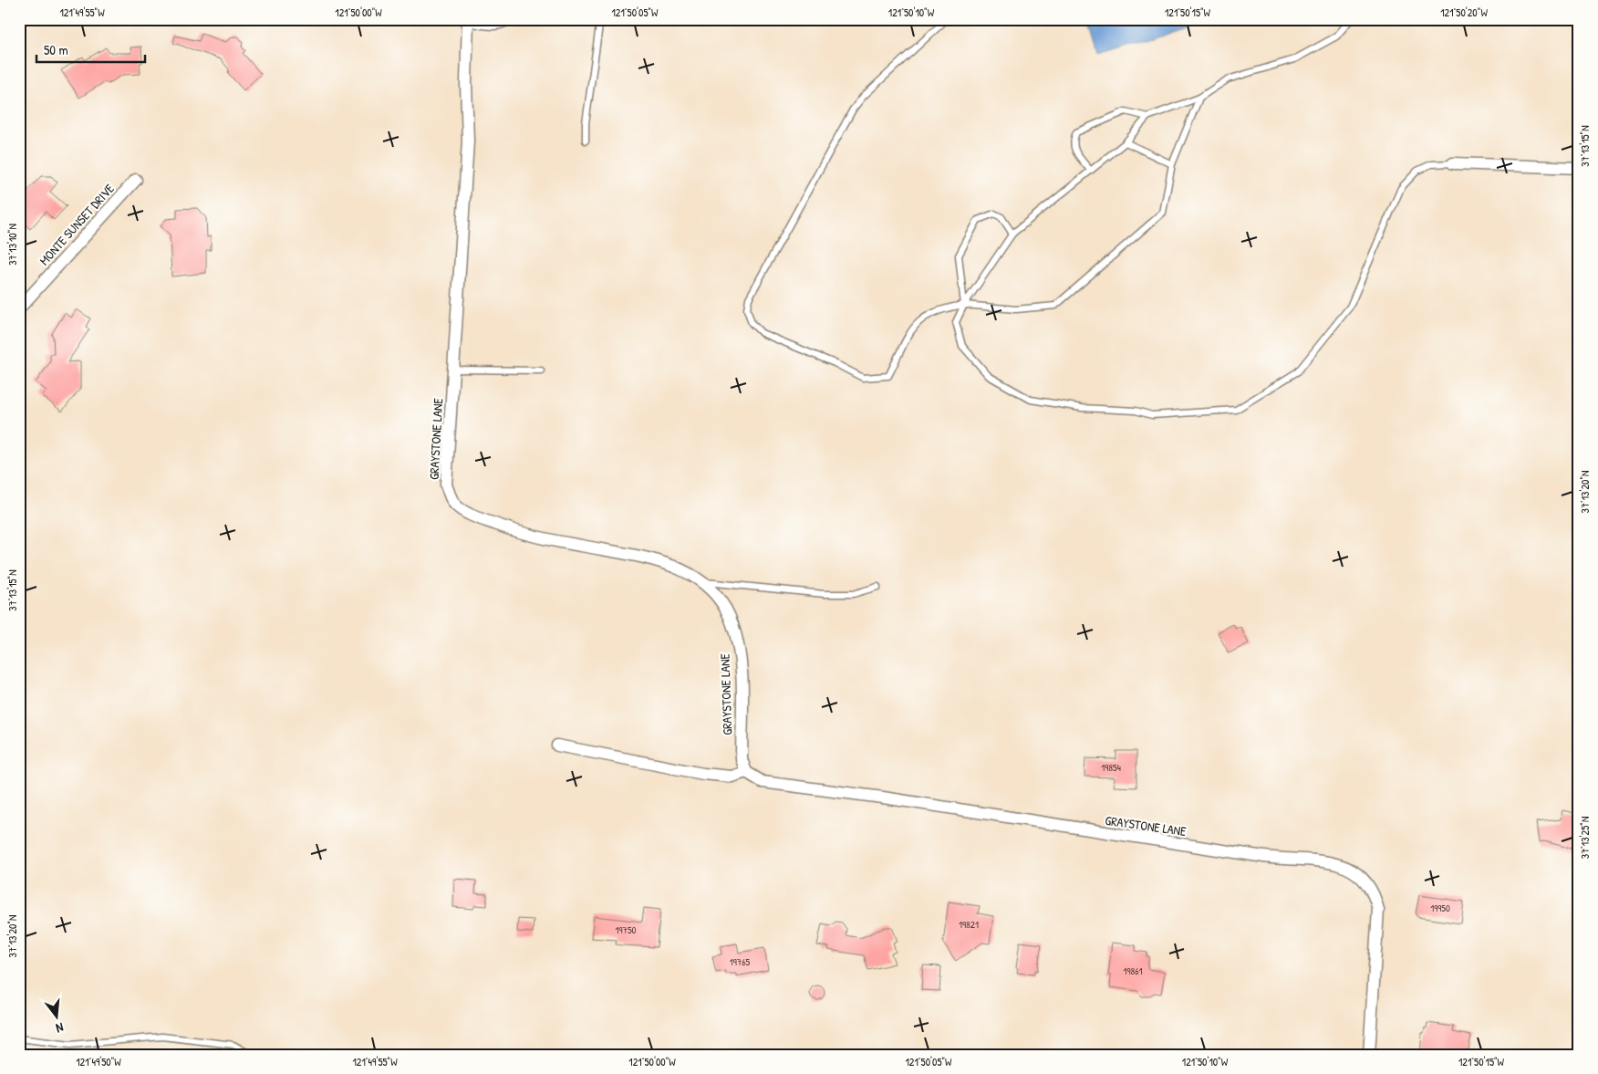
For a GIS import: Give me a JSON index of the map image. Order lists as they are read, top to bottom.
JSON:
{
  "streets": {
    "street": ["MONTE SUNSET DRIVE", "GRAYSTONE LANE"]
  },
  "house_numbers": [
    "19854",
    "19950",
    "19821",
    "19750",
    "19765",
    "19861"
  ],
  "scale_bar": "50 m",
  "north": "bottom",
  "coordinates": [
    "121°49'55\"W",
    "121°50'00\"W",
    "121°50'05\"W",
    "121°50'10\"W",
    "121°50'15\"W",
    "121°50'20\"W",
    "37°13'15\"N",
    "37°13'10\"N",
    "37°13'20\"N",
    "37°13'25\"N",
    "121°49'50\"W"
  ]
}
